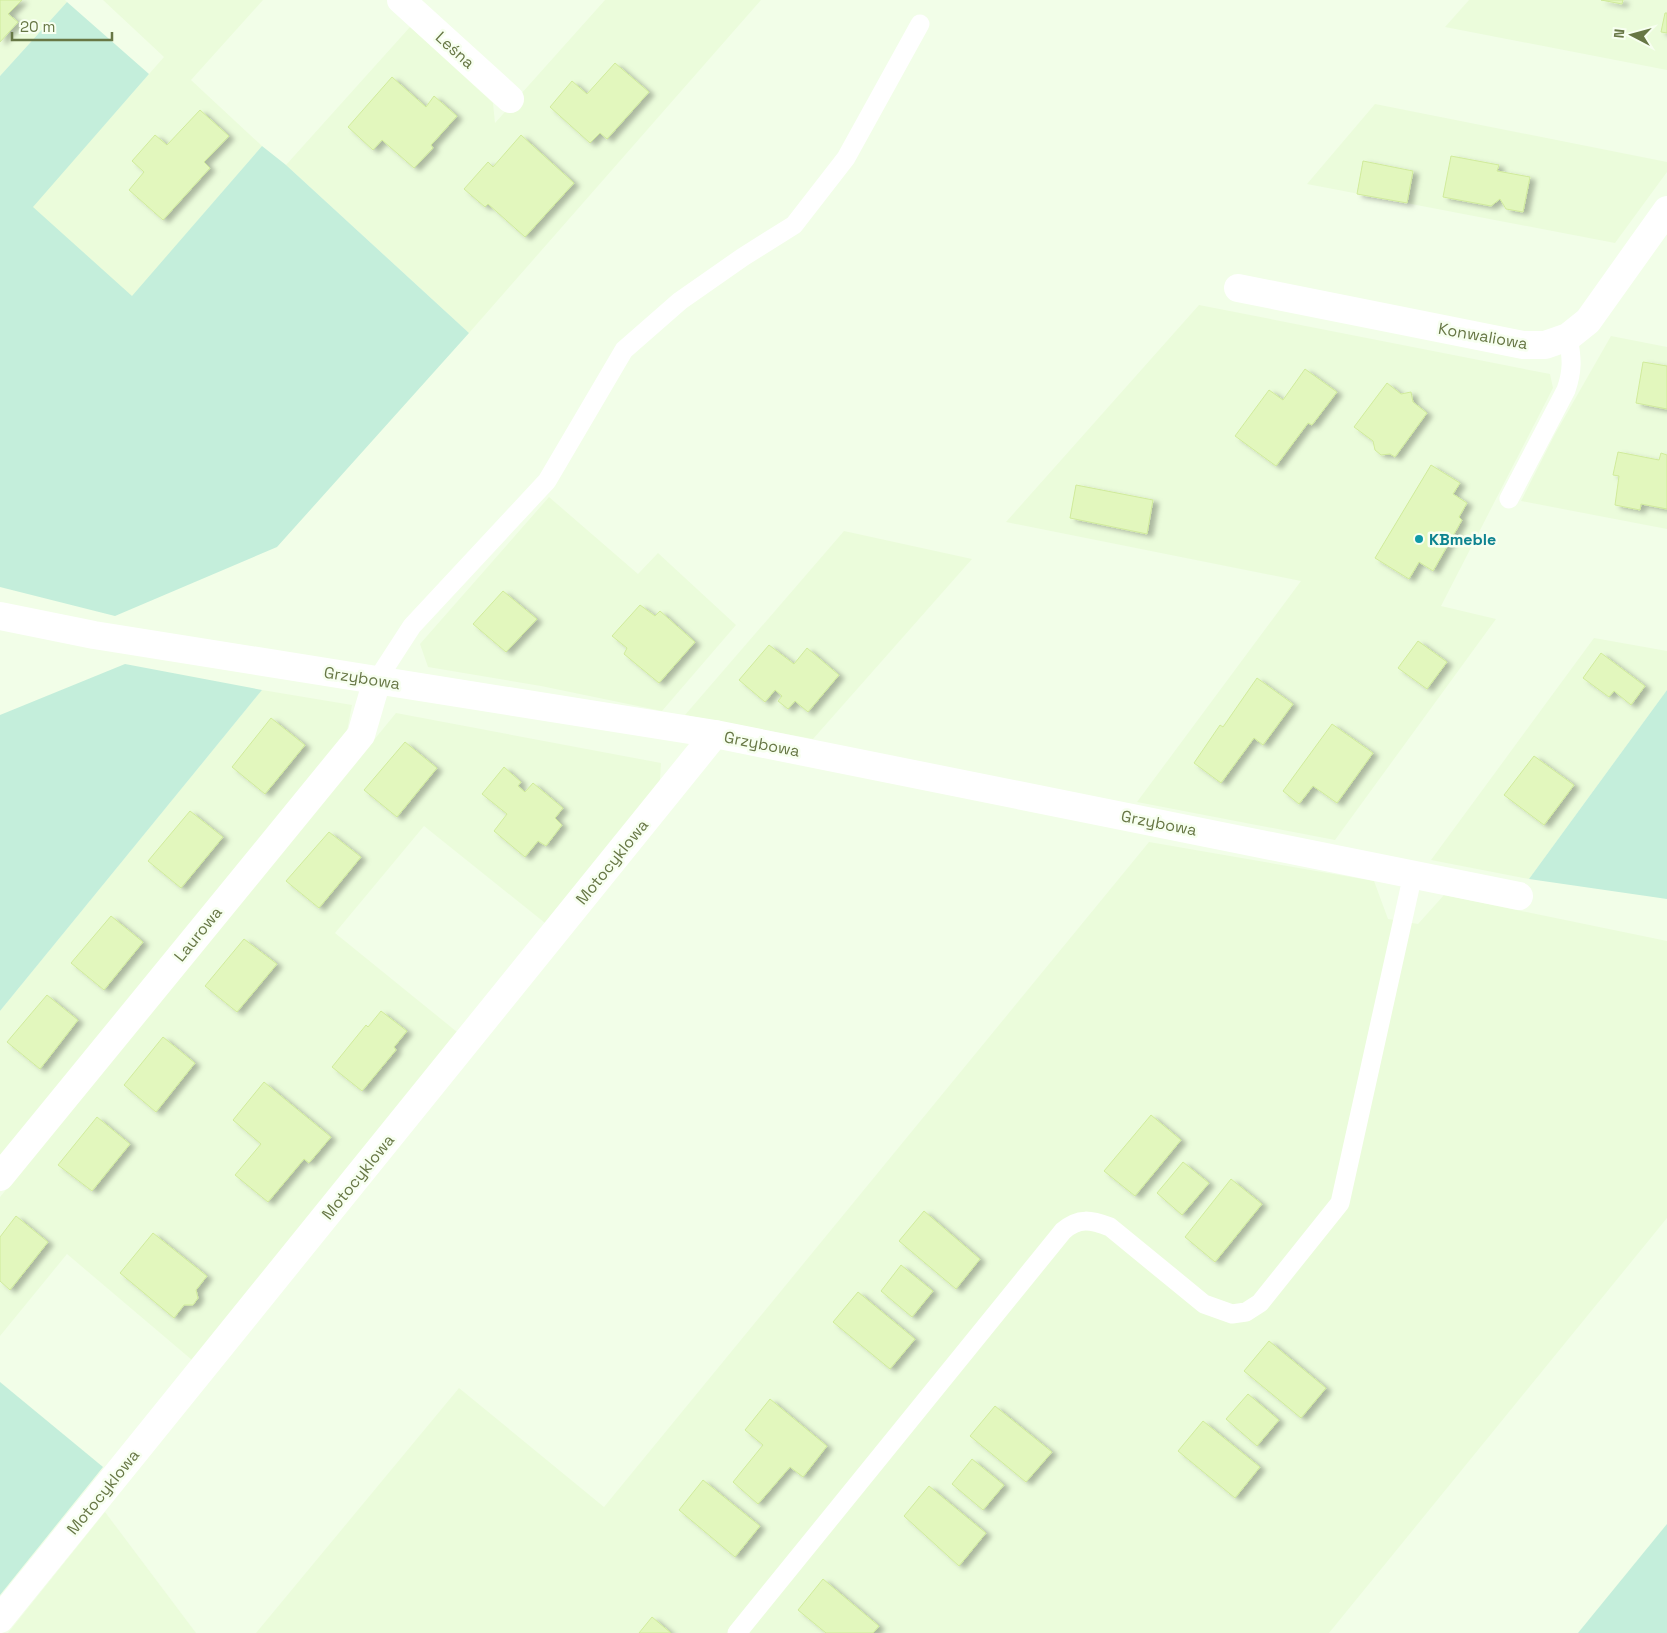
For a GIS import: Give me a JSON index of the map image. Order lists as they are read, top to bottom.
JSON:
{
  "streets": {
    "street": [
      "Leśna",
      "Konwaliowa",
      "Grzybowa",
      "Motocyklowa",
      "Laurowa"
    ]
  },
  "crossings": [
    ["Grzybowa", "Motocyklowa"],
    ["Grzybowa", "Laurowa"]
  ],
  "places": ["KBmeble"],
  "scale_bar": "20 m",
  "north": "left"
}
